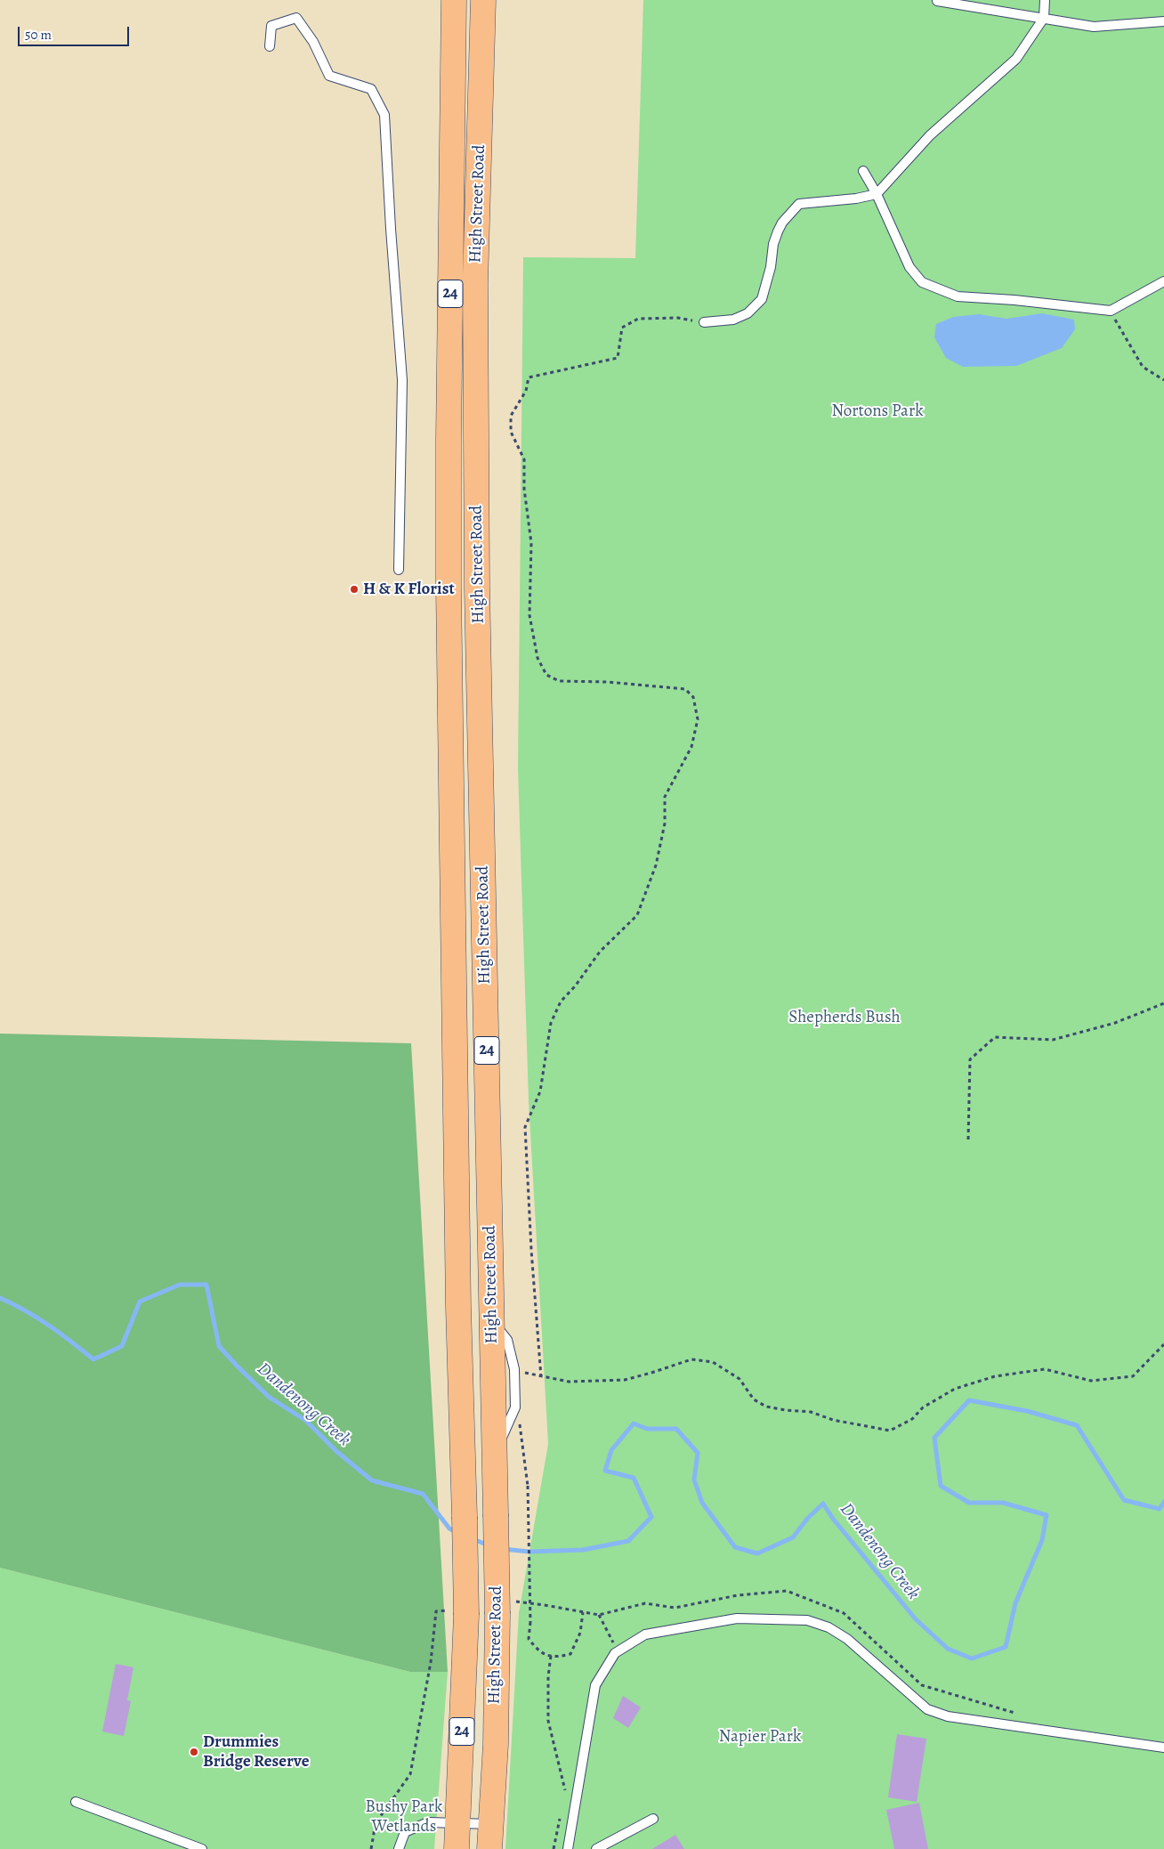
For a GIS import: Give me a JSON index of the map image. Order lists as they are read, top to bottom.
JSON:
{
  "streets": {
    "main road": ["High Street Road", "24"]
  },
  "water": ["Dandenong Creek"],
  "parks": [
    "Nortons Park",
    "Shepherds Bush",
    "Napier Park",
    "Bushy Park Wetlands"
  ],
  "places": ["H & K Florist", "Drummies Bridge Reserve"],
  "scale_bar": "50 m"
}
